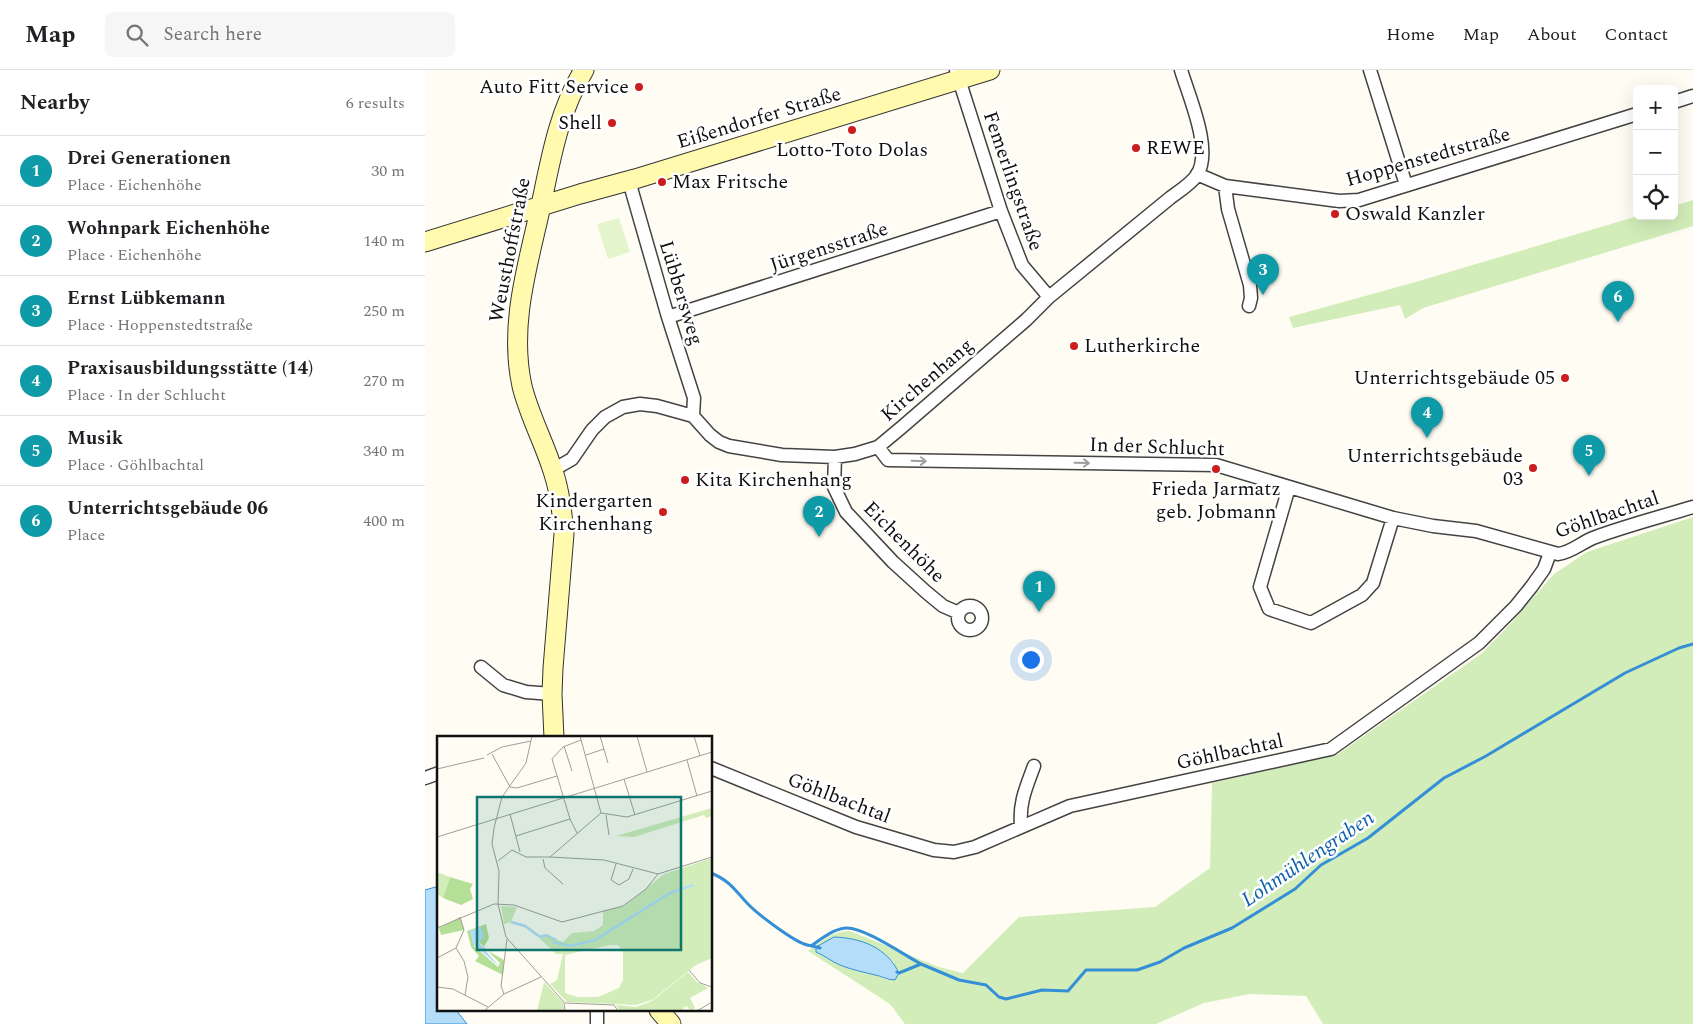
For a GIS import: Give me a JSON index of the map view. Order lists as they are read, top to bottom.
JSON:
{
  "streets": {
    "street": [
      "Eißendorfer Straße",
      "Hoppenstedtstraße",
      "Femerlingstraße",
      "Jürgensstraße",
      "Weusthoffstraße",
      "Lübbersweg",
      "Kirchenhang",
      "In der Schlucht",
      "Göhlbachtal",
      "Eichenhöhe"
    ]
  },
  "crossings": [
    ["Eißendorfer Straße", "Femerlingstraße"],
    ["Eißendorfer Straße", "Weusthoffstraße"],
    ["Eißendorfer Straße", "Lübbersweg"],
    ["Hoppenstedtstraße", "Kirchenhang"],
    ["Femerlingstraße", "Jürgensstraße"],
    ["Femerlingstraße", "Kirchenhang"],
    ["Jürgensstraße", "Lübbersweg"],
    ["Lübbersweg", "Kirchenhang"],
    ["Kirchenhang", "In der Schlucht"],
    ["Kirchenhang", "Eichenhöhe"],
    ["In der Schlucht", "Göhlbachtal"]
  ],
  "one_way": ["In der Schlucht"],
  "water": ["Lohmühlengraben"],
  "places": [
    "Auto Fitt Service",
    "Shell",
    "Lotto-Toto Dolas",
    "REWE",
    "Max Fritsche",
    "Oswald Kanzler",
    "Lutherkirche",
    "Unterrichtsgebäude 05",
    "Unterrichtsgebäude 03",
    "Frieda Jarmatz geb. Jobmann",
    "Kita Kirchenhang",
    "Kindergarten Kirchenhang"
  ],
  "page": {
    "header": "Map",
    "search": "Search here",
    "nav": [
      "Home",
      "Map",
      "About",
      "Contact"
    ],
    "heading": ["Nearby", "6 results"],
    "map_buttons": ["+", "−"],
    "list": [
      {
        "mark": "1",
        "name": "Drei Generationen",
        "note": "Place · Eichenhöhe",
        "value": "30 m"
      },
      {
        "mark": "2",
        "name": "Wohnpark Eichenhöhe",
        "note": "Place · Eichenhöhe",
        "value": "140 m"
      },
      {
        "mark": "3",
        "name": "Ernst Lübkemann",
        "note": "Place · Hoppenstedtstraße",
        "value": "250 m"
      },
      {
        "mark": "4",
        "name": "Praxisausbildungsstätte (14)",
        "note": "Place · In der Schlucht",
        "value": "270 m"
      },
      {
        "mark": "5",
        "name": "Musik",
        "note": "Place · Göhlbachtal",
        "value": "340 m"
      },
      {
        "mark": "6",
        "name": "Unterrichtsgebäude 06",
        "note": "Place",
        "value": "400 m"
      }
    ],
    "pins": [
      "3",
      "6",
      "4",
      "5",
      "2",
      "1"
    ]
  }
}
